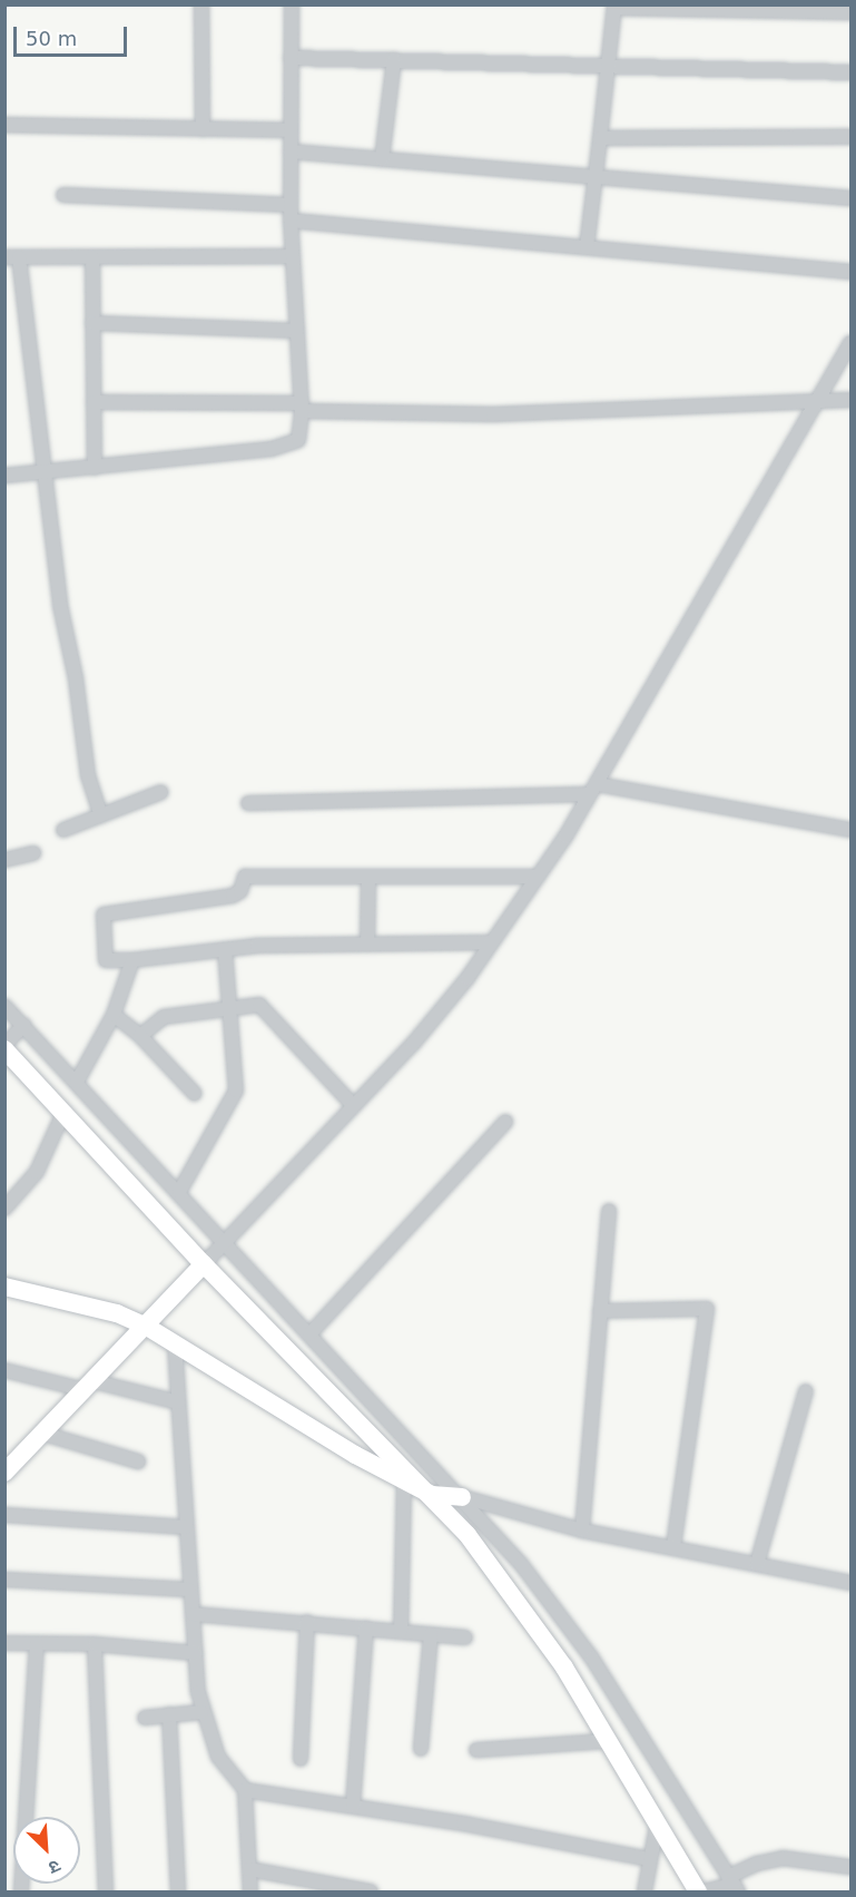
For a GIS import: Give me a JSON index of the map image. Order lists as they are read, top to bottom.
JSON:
{
  "scale_bar": "50 m",
  "north": "bottom right"
}
